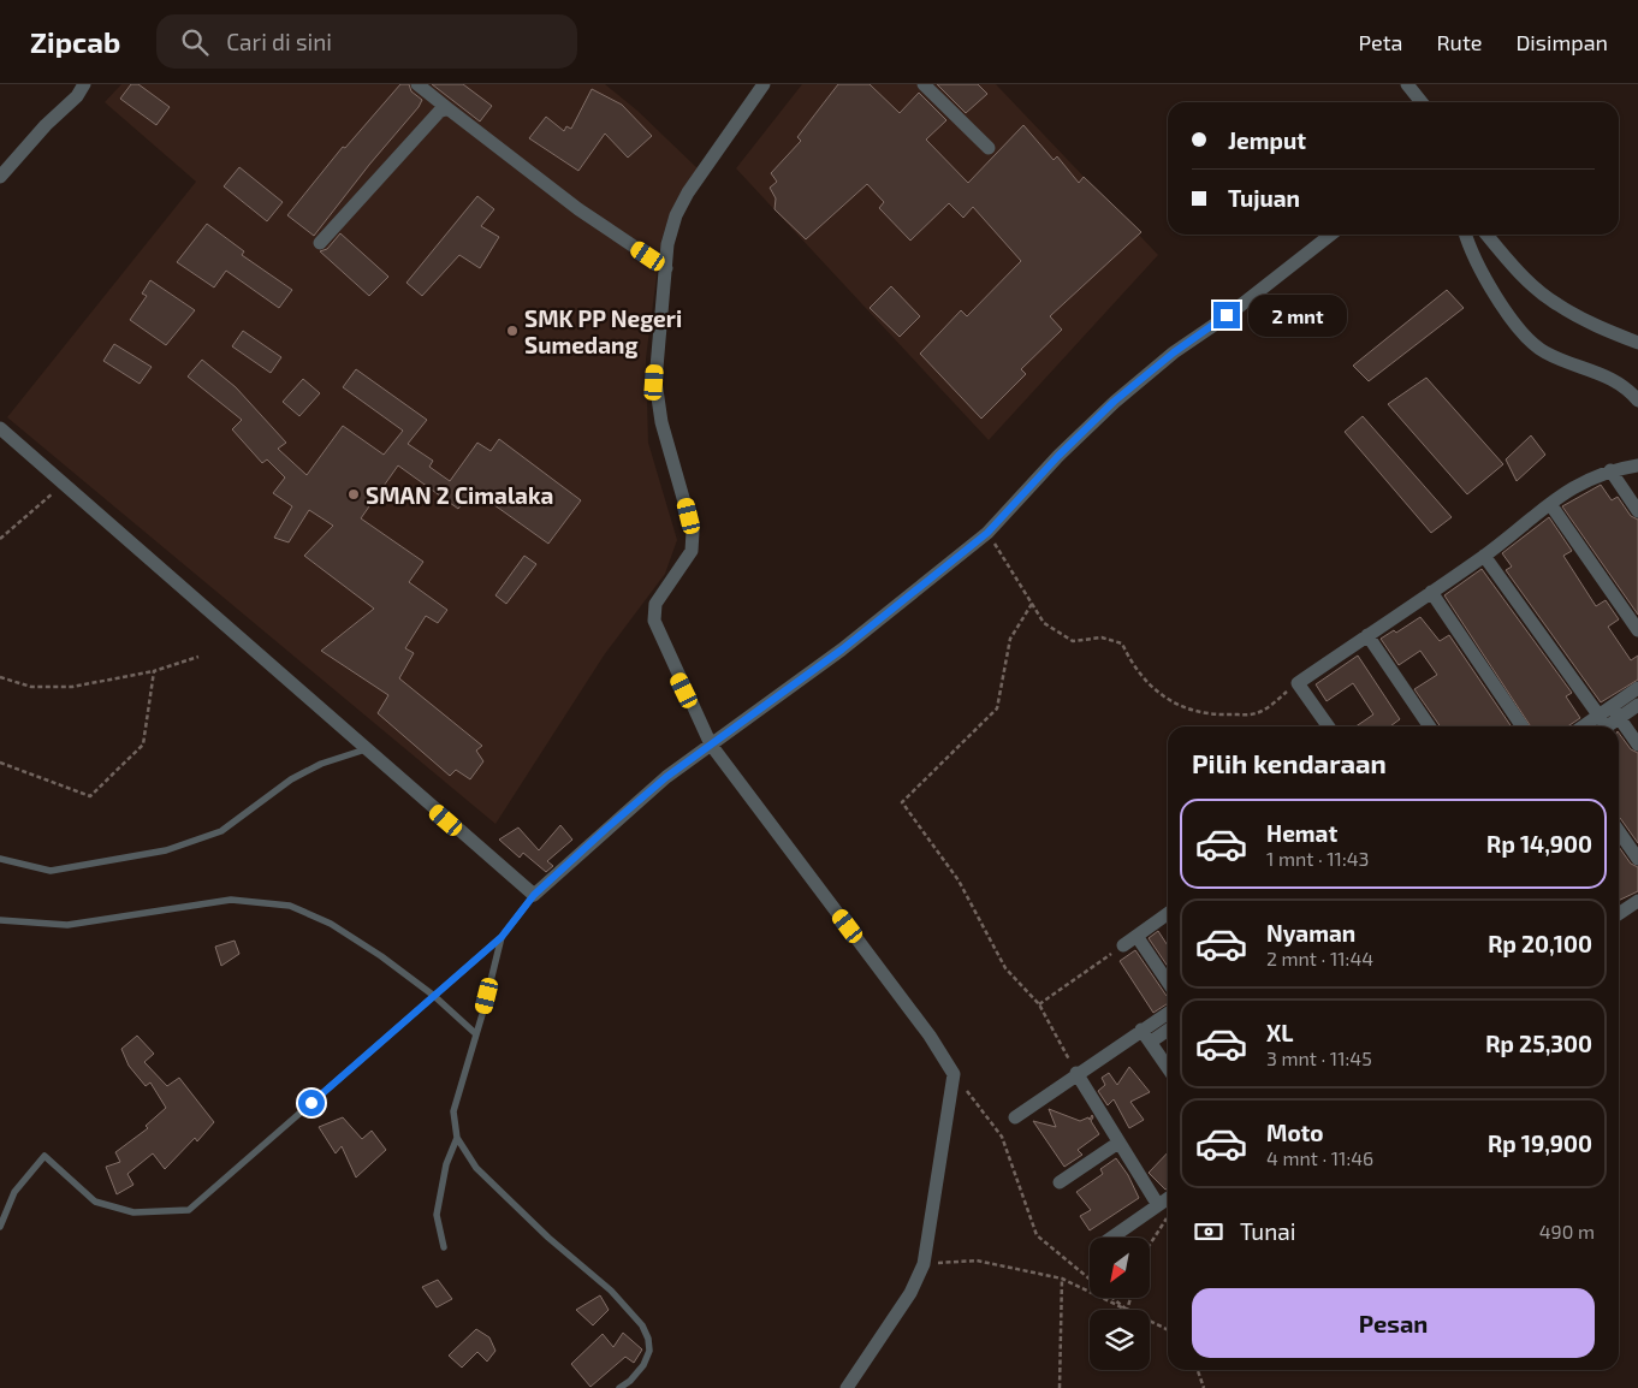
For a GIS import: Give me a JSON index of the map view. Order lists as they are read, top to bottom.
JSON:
{
  "places": ["SMK PP Negeri Sumedang", "SMAN 2 Cimalaka"],
  "north": "bottom left",
  "page": {
    "header": "Zipcab",
    "search": "Cari di sini",
    "nav": ["Peta", "Rute", "Disimpan"],
    "banner": ["Jemput", "Tujuan"],
    "bubble": "2 mnt",
    "heading": "Pilih kendaraan",
    "list": [
      {
        "name": "Hemat",
        "note": "1 mnt · 11:43",
        "value": "Rp 14,900"
      },
      {
        "name": "Nyaman",
        "note": "2 mnt · 11:44",
        "value": "Rp 20,100"
      },
      {
        "name": "XL",
        "note": "3 mnt · 11:45",
        "value": "Rp 25,300"
      },
      {
        "name": "Moto",
        "note": "4 mnt · 11:46",
        "value": "Rp 19,900"
      }
    ],
    "pay": ["Tunai", "490 m"],
    "buttons": "Pesan"
  }
}
